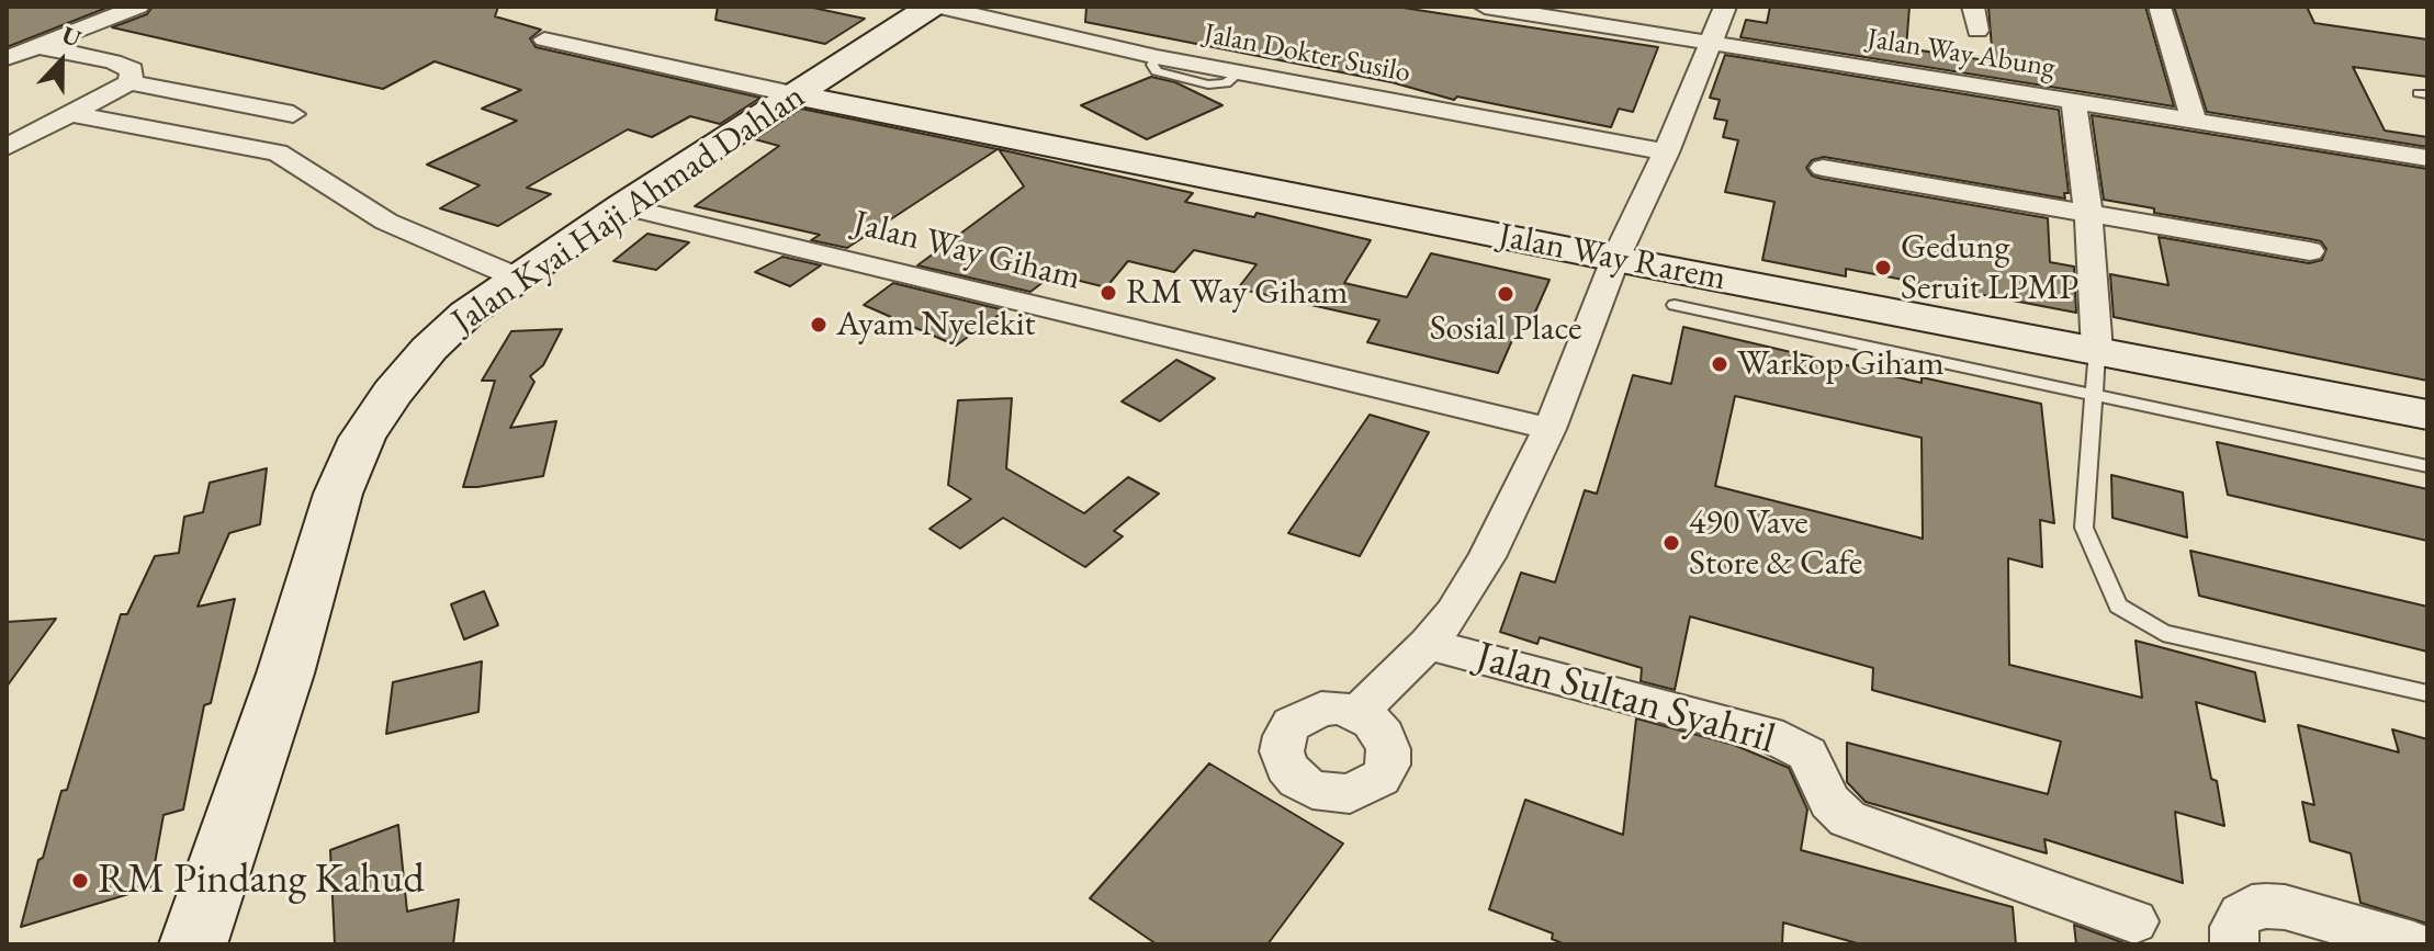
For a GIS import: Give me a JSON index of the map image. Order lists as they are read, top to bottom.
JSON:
{
  "streets": {
    "street": [
      "Jalan Dokter Susilo",
      "Jalan Way Abung",
      "Jalan Kyai Haji Ahmad Dahlan",
      "Jalan Way Giham",
      "Jalan Way Rarem",
      "Jalan Sultan Syahril"
    ]
  },
  "crossings": [
    ["Jalan Dokter Susilo", "Jalan Sultan Syahril"],
    ["Jalan Way Abung", "Jalan Sultan Syahril"],
    ["Jalan Kyai Haji Ahmad Dahlan", "Jalan Way Giham"],
    ["Jalan Kyai Haji Ahmad Dahlan", "Jalan Way Rarem"],
    ["Jalan Way Giham", "Jalan Sultan Syahril"],
    ["Jalan Way Rarem", "Jalan Sultan Syahril"]
  ],
  "places": [
    "Gedung Seruit LPMP",
    "RM Way Giham",
    "Sosial Place",
    "Ayam Nyelekit",
    "Warkop Giham",
    "490 Vave Store & Cafe",
    "RM Pindang Kahud"
  ],
  "north": "top"
}
